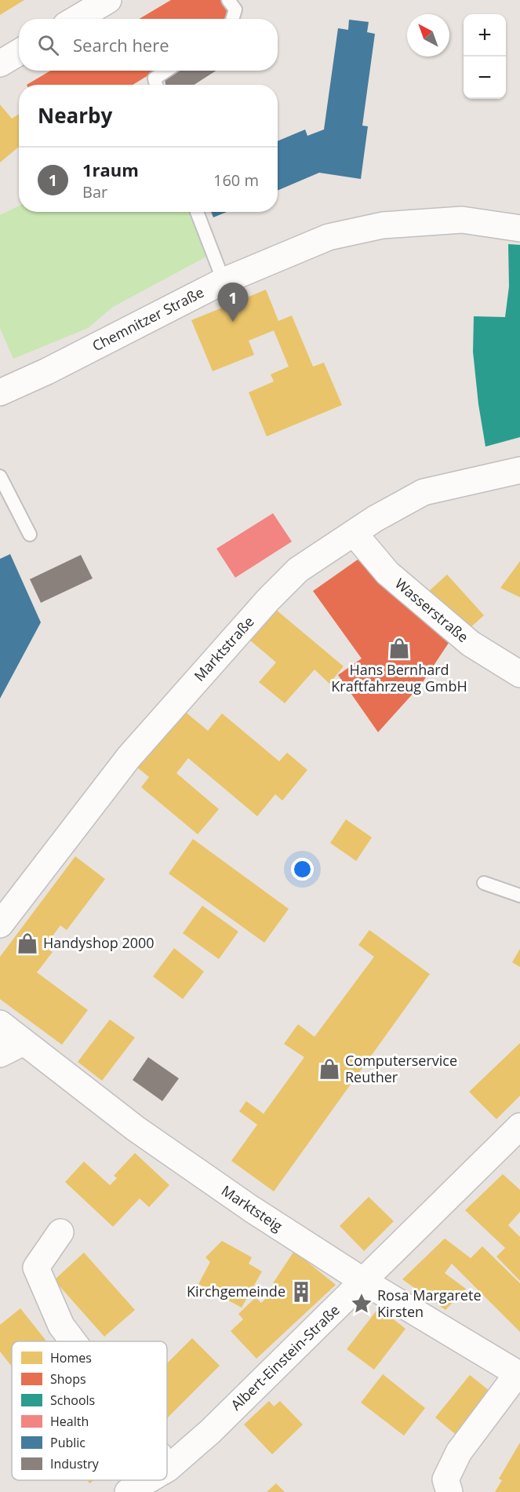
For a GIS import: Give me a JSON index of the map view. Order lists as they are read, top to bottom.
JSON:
{
  "streets": {
    "street": [
      "Chemnitzer Straße",
      "Wasserstraße",
      "Marktstraße",
      "Marktsteig",
      "Albert-Einstein-Straße"
    ]
  },
  "crossings": [
    ["Wasserstraße", "Marktstraße"],
    ["Marktsteig", "Albert-Einstein-Straße"]
  ],
  "places": {
    "shop": ["Hans Bernhard Kraftfahrzeug GmbH", "Handyshop 2000", "Computerservice Reuther"],
    "building": ["Kirchgemeinde"],
    "place": ["Rosa Margarete Kirsten"]
  },
  "legend": [
    "Homes",
    "Shops",
    "Schools",
    "Health",
    "Public",
    "Industry"
  ],
  "north": "top left",
  "page": {
    "map_buttons": ["+", "−"],
    "search": "Search here",
    "heading": "Nearby",
    "list": [
      {
        "mark": "1",
        "name": "1raum",
        "note": "Bar",
        "value": "160 m"
      }
    ],
    "pins": "1"
  }
}
